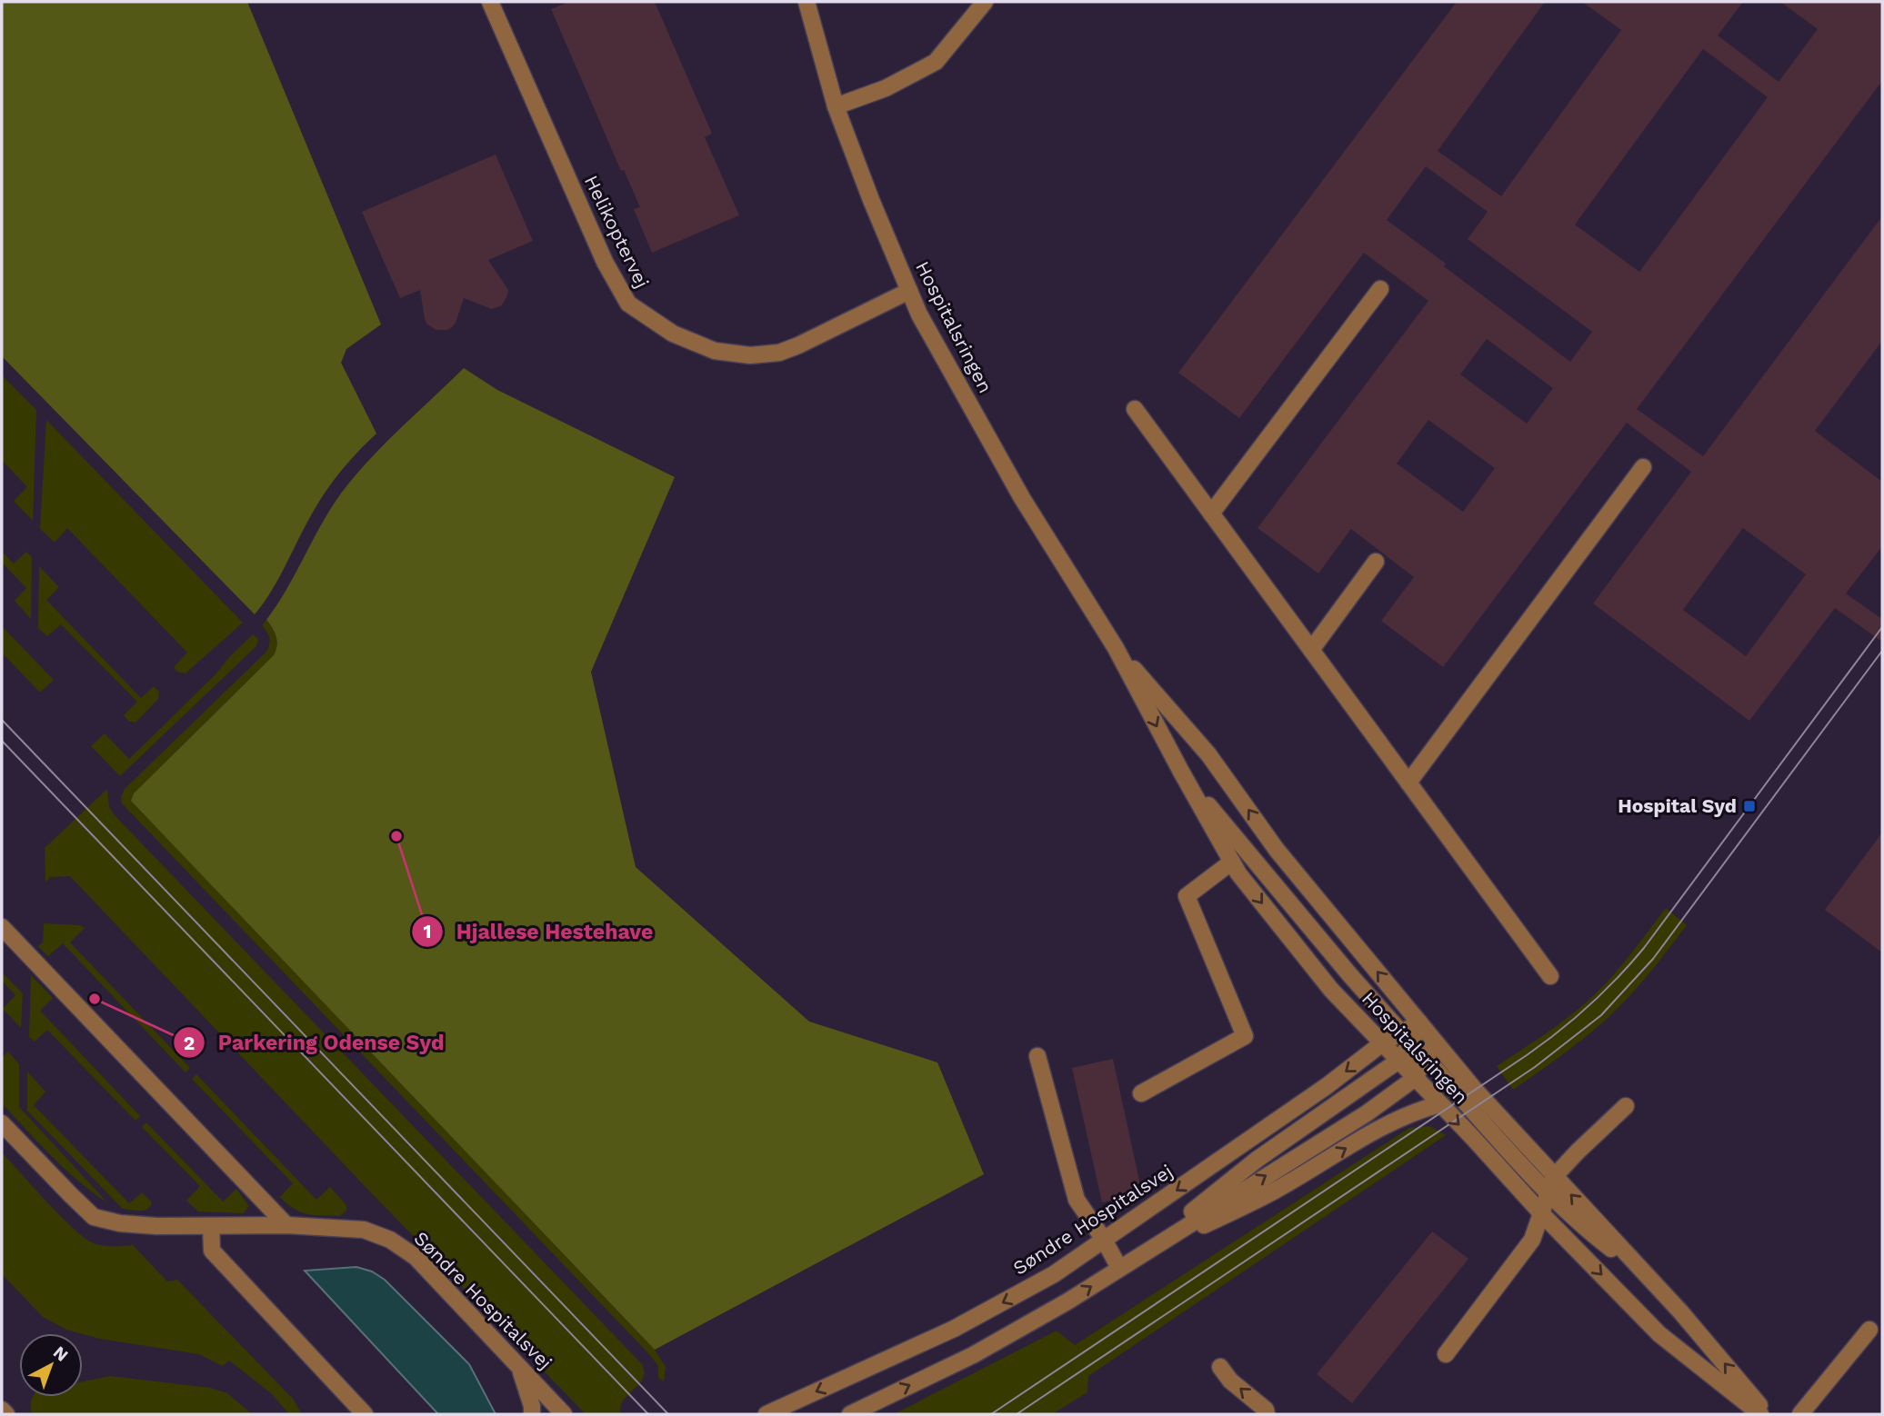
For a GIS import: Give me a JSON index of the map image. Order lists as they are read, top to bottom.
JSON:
{
  "streets": {
    "street": ["Helikoptervej", "Hospitalsringen", "Søndre Hospitalsvej"]
  },
  "crossings": [
    ["Helikoptervej", "Hospitalsringen"],
    ["Hospitalsringen", "Søndre Hospitalsvej"]
  ],
  "places": {
    "transit": ["Hospital Syd"],
    "other": ["Hjallese Hestehave", "Parkering Odense Syd"]
  },
  "north": "top right"
}
